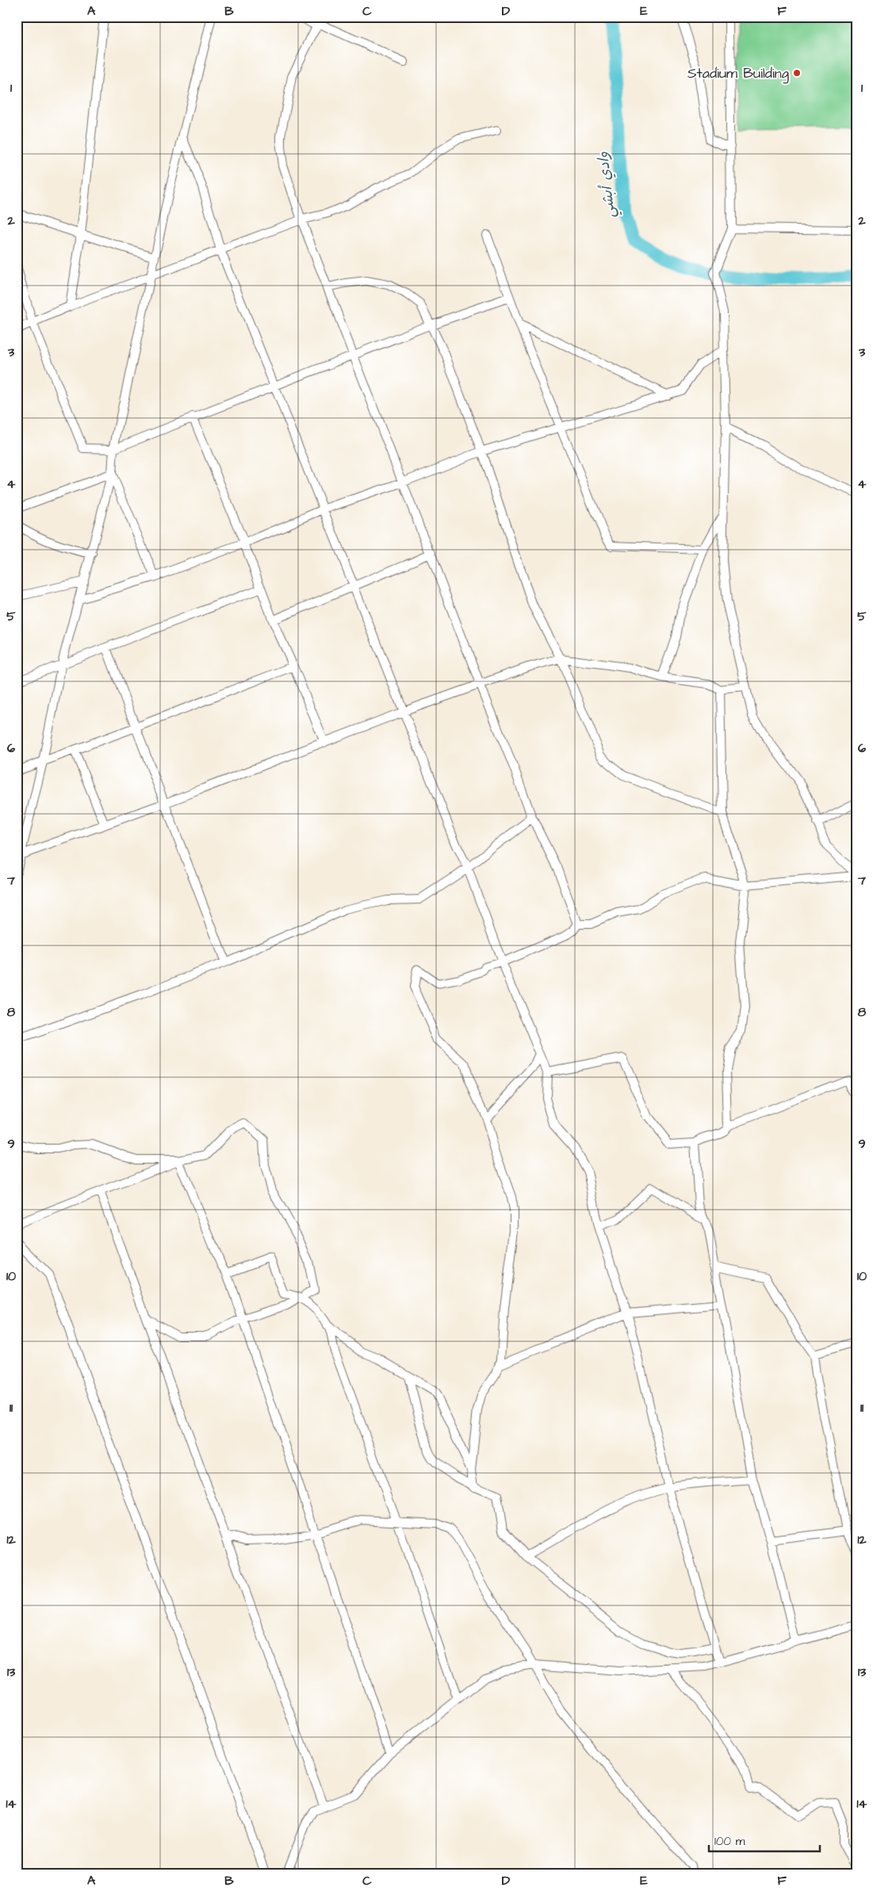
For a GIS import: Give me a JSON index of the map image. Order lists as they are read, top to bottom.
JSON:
{
  "water": ["وادي أبشي"],
  "places": ["Stadium Building"],
  "scale_bar": "100 m",
  "grid": {
    "columns": [
      "A",
      "B",
      "C",
      "D",
      "E",
      "F"
    ],
    "rows": [
      "1",
      "2",
      "3",
      "4",
      "5",
      "6",
      "7",
      "8",
      "9",
      "10",
      "11",
      "12",
      "13",
      "14"
    ]
  }
}
